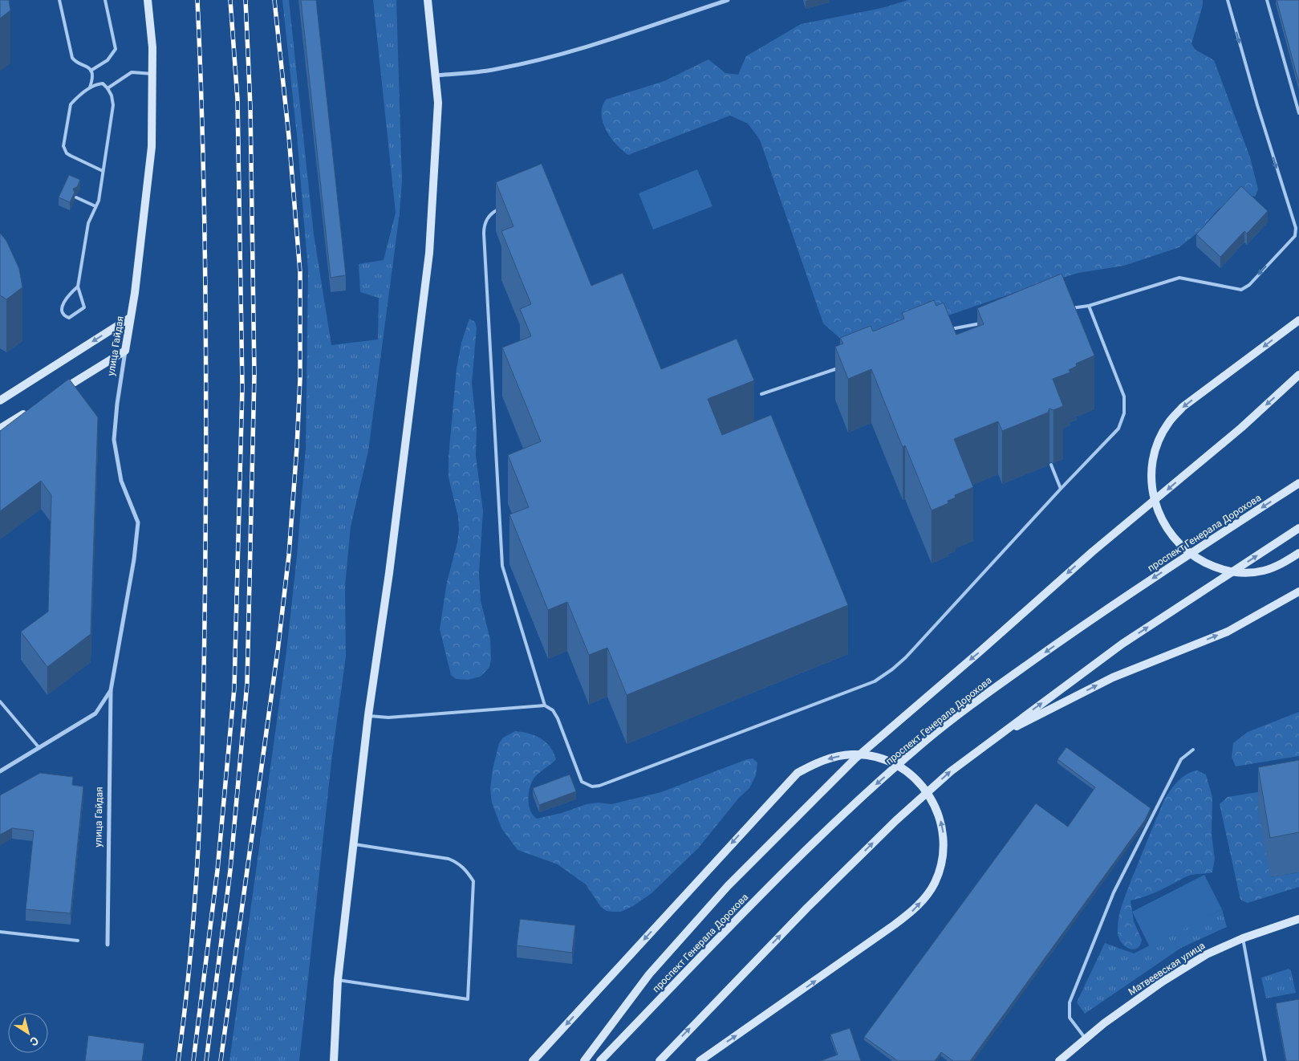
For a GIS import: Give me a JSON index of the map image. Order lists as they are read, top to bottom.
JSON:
{
  "streets": {
    "main road": ["улица Гайдая", "проспект Генерала Дорохова", "Матвеевская улица"]
  },
  "north": "bottom right"
}
